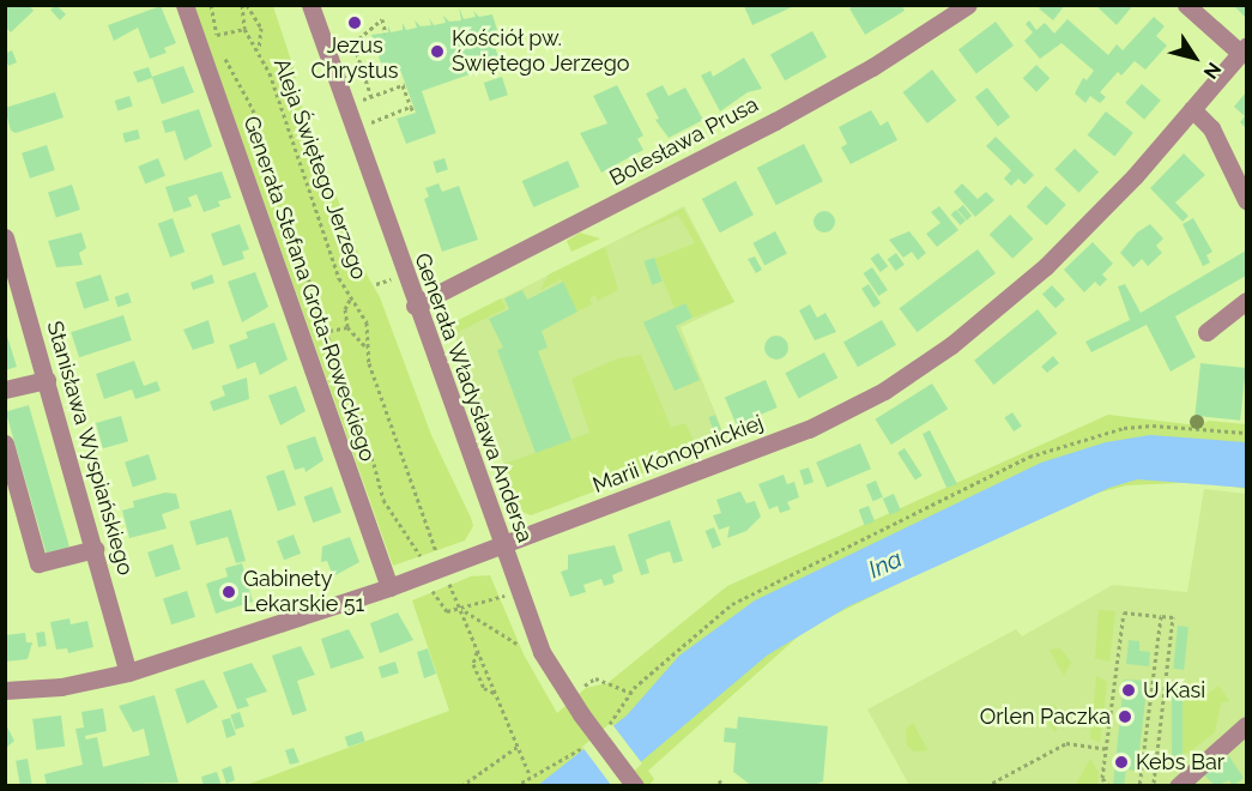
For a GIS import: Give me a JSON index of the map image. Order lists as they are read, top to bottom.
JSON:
{
  "streets": {
    "street": [
      "Bolesława Prusa",
      "Generała Stefana Grota-Roweckiego",
      "Generała Władysława Andersa",
      "Stanisława Wyspiańskiego",
      "Marii Konopnickiej"
    ],
    "path": ["Aleja Świętego Jerzego"]
  },
  "crossings": [
    ["Bolesława Prusa", "Generała Władysława Andersa"],
    ["Generała Stefana Grota-Roweckiego", "Marii Konopnickiej"],
    ["Generała Władysława Andersa", "Marii Konopnickiej"],
    ["Stanisława Wyspiańskiego", "Marii Konopnickiej"]
  ],
  "water": ["Ina"],
  "places": [
    "Jezus Chrystus",
    "Kościół pw. Świętego Jerzego",
    "Gabinety Lekarskie 51",
    "U Kasi",
    "Orlen Paczka",
    "Kebs Bar"
  ],
  "north": "bottom right"
}
